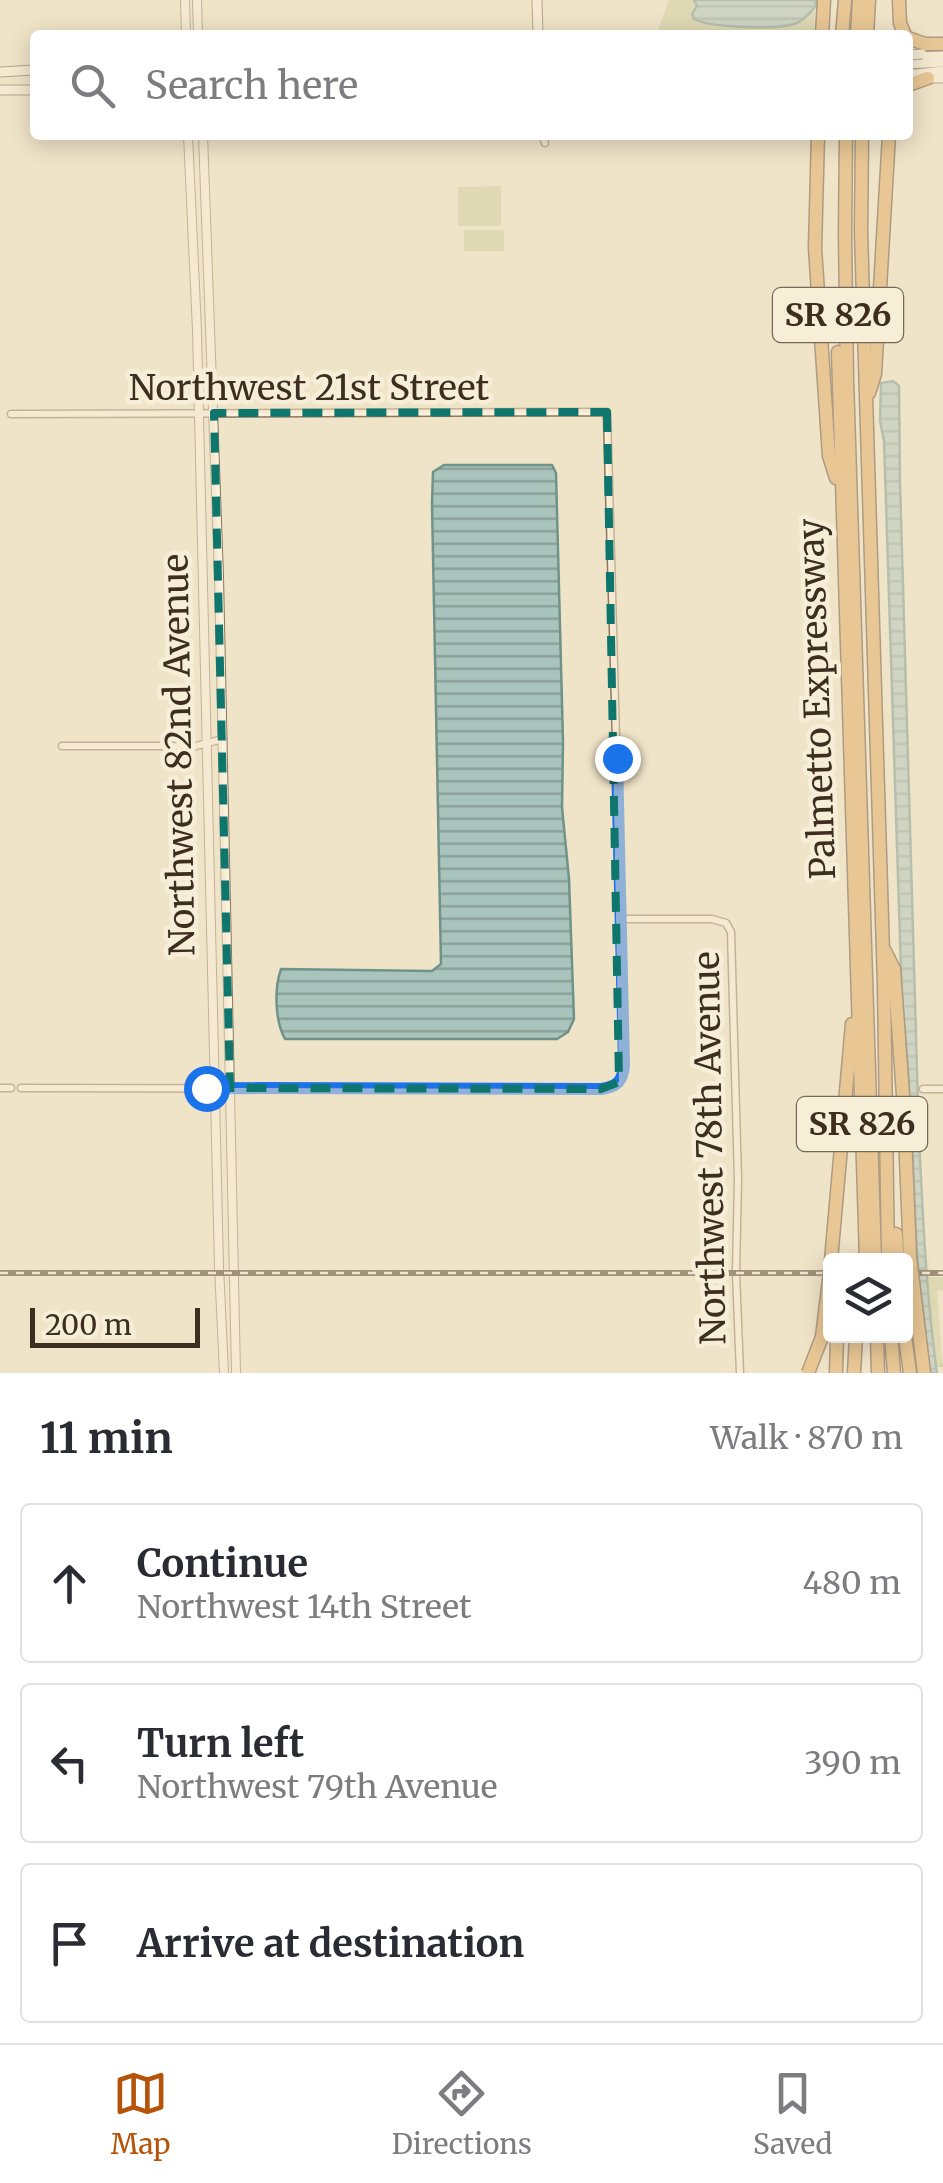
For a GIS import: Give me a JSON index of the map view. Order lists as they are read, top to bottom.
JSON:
{
  "streets": {
    "highway": ["SR 826", "Palmetto Expressway"],
    "street": ["Northwest 21st Street", "Northwest 82nd Avenue", "Northwest 78th Avenue"]
  },
  "crossings": [
    ["Northwest 21st Street", "Northwest 82nd Avenue"],
    ["Northwest 21st Street", "Northwest 78th Avenue"]
  ],
  "scale_bar": "200 m",
  "page": {
    "search": "Search here",
    "scale": "200 m",
    "heading": ["11 min", "Walk · 870 m"],
    "list": [
      ["Continue", "Northwest 14th Street", "480 m"],
      ["Turn left", "Northwest 79th Avenue", "390 m"],
      "Arrive at destination"
    ],
    "nav": ["Map", "Directions", "Saved"]
  }
}
